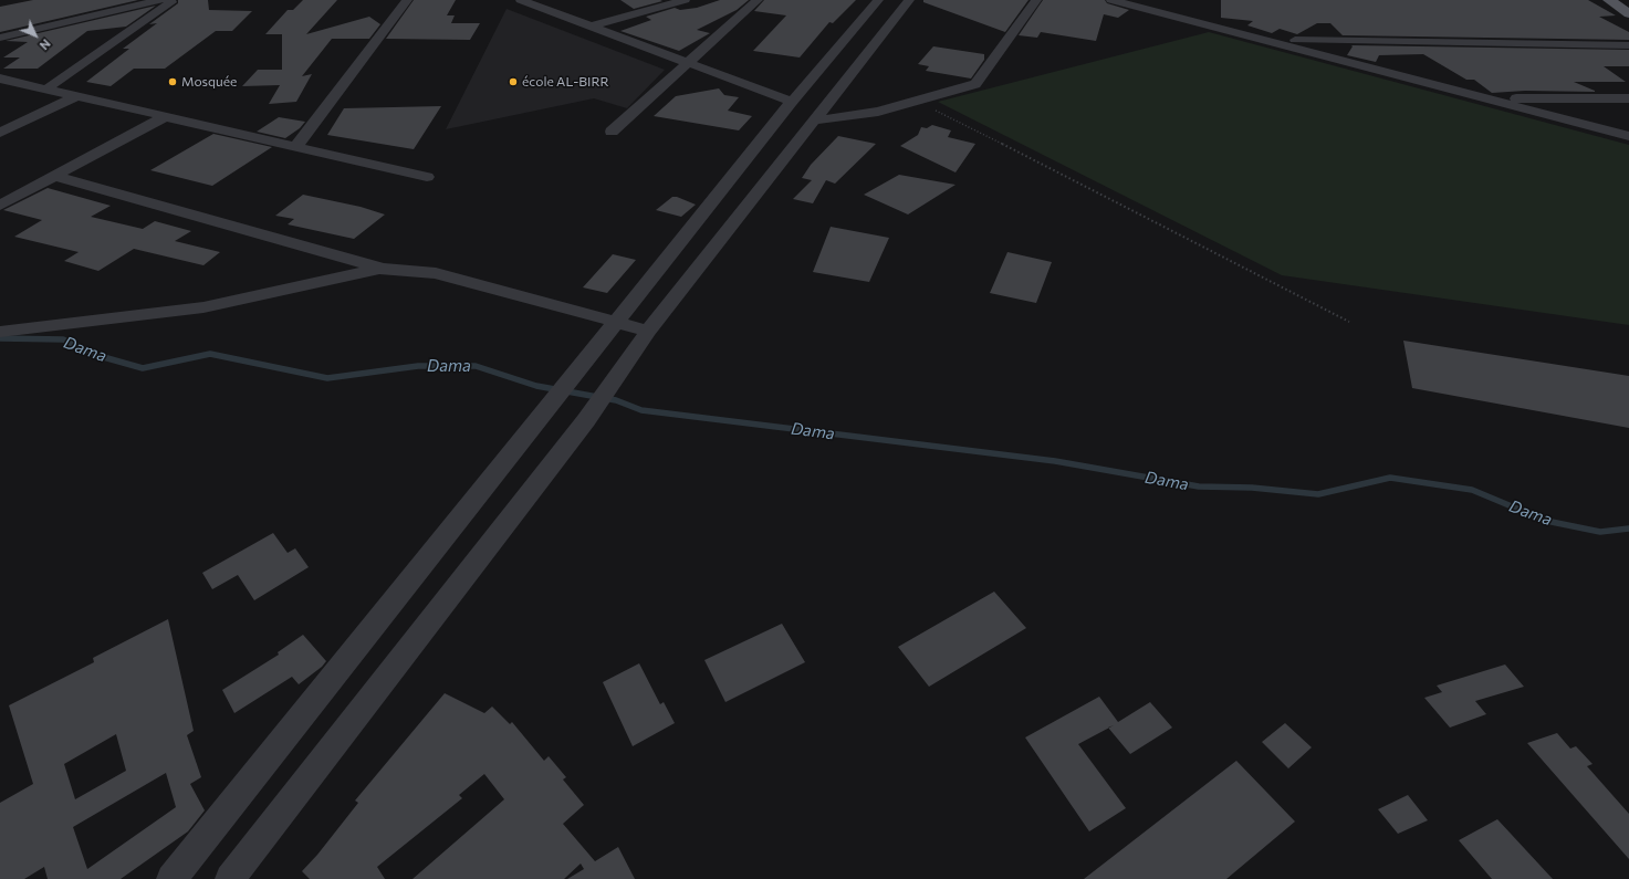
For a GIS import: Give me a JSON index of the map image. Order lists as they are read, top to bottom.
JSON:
{
  "water": ["Dama"],
  "places": ["Mosquée", "école AL-BIRR"],
  "north": "bottom right"
}
